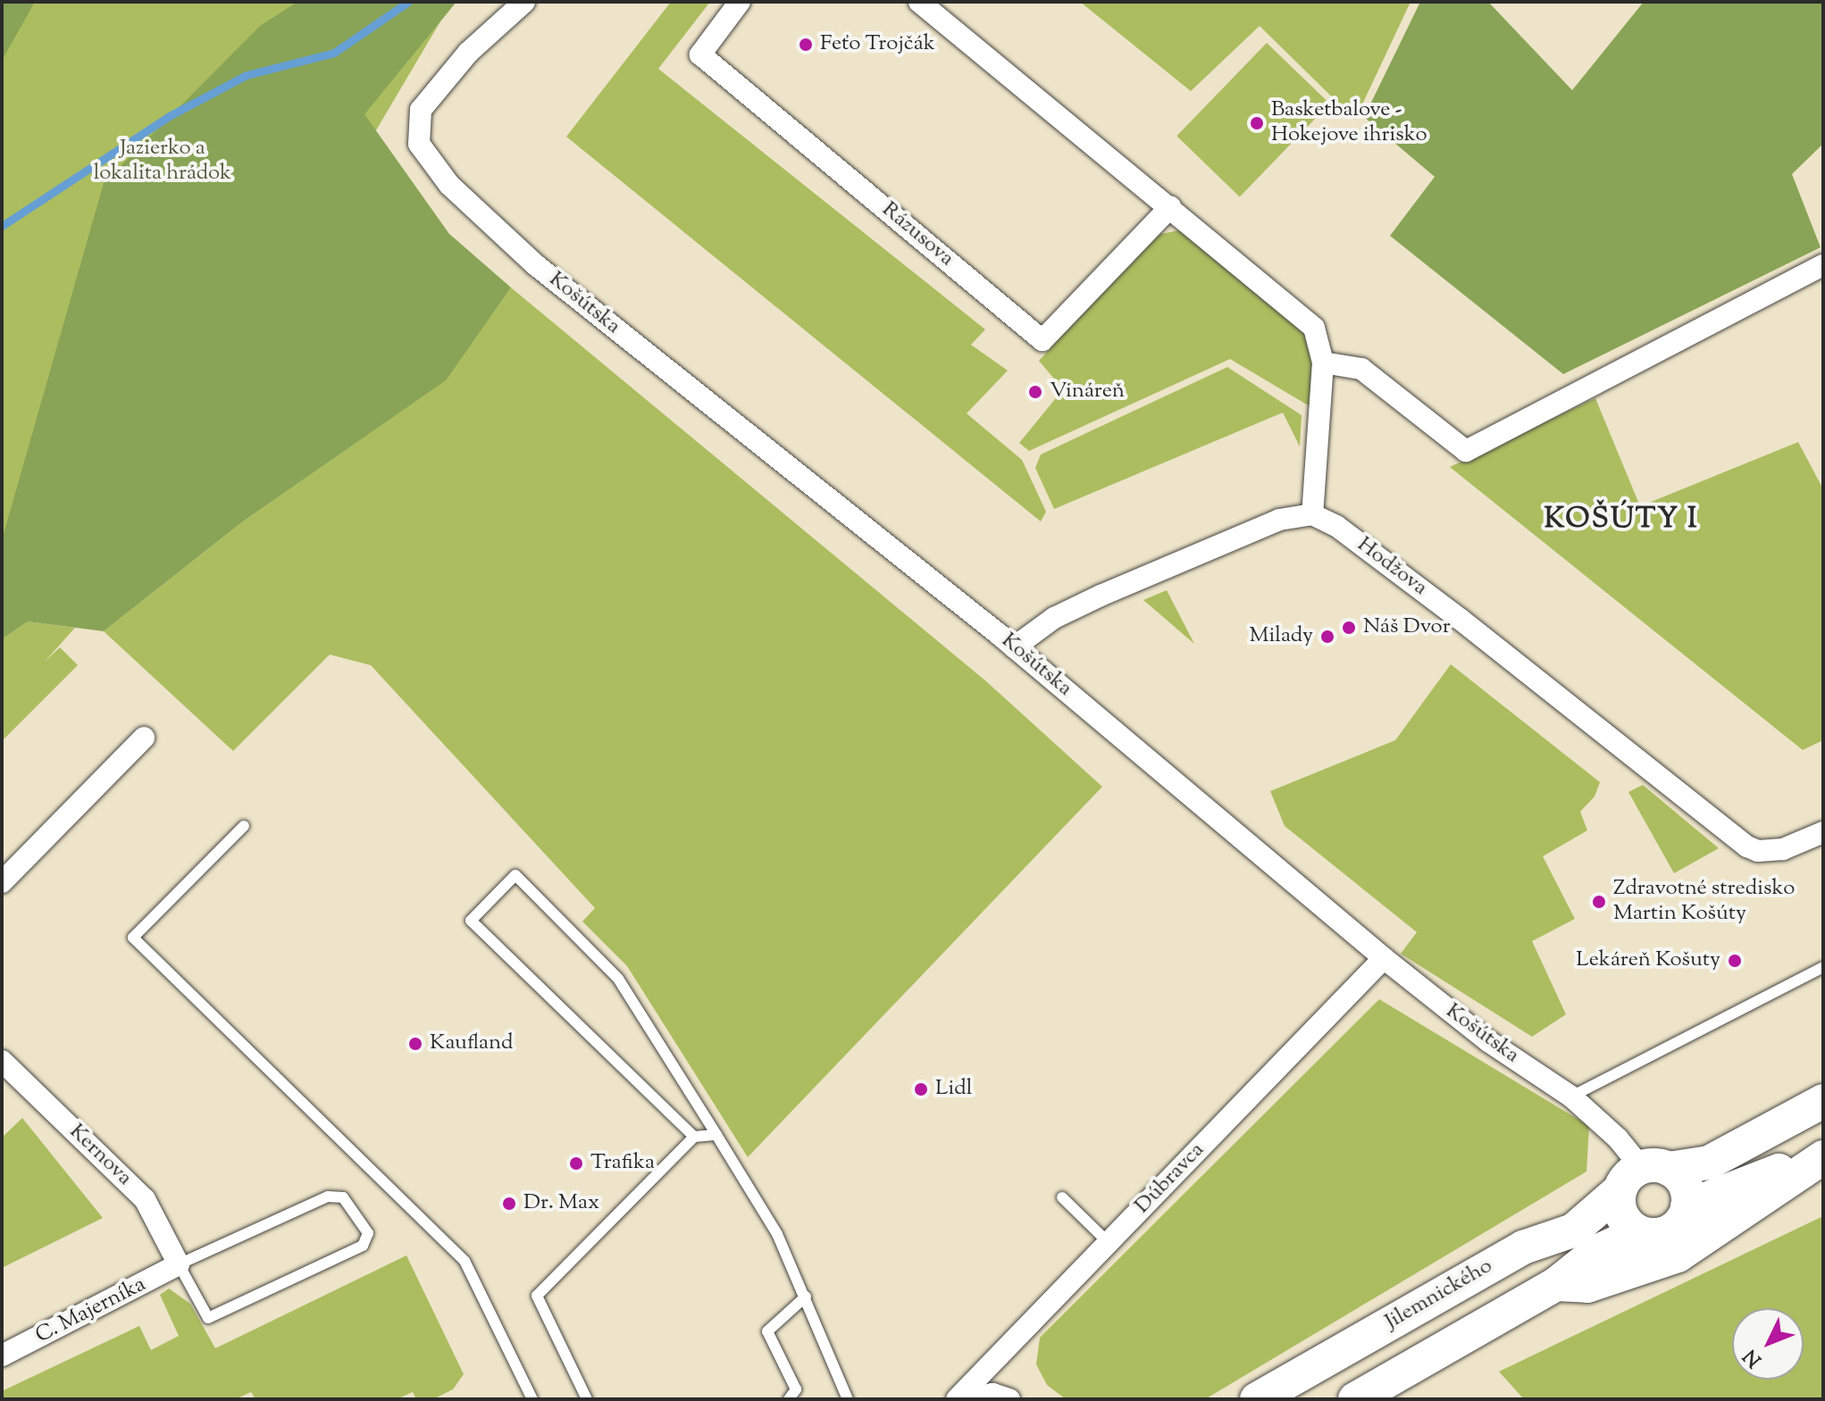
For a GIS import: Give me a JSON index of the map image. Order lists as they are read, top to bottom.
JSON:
{
  "streets": {
    "main road": ["Jilemnického"],
    "street": [
      "Rázusova",
      "Košútska",
      "Hodžova",
      "Kernova",
      "Dúbravca",
      "C. Majerníka"
    ]
  },
  "crossings": [
    ["Košútska", "Dúbravca"],
    ["Košútska", "Jilemnického"],
    ["Kernova", "C. Majerníka"]
  ],
  "districts": ["KOŠÚTY I"],
  "parks": ["Jazierko a lokalita hrádok"],
  "places": [
    "Feťo Trojčák",
    "Basketbalove - Hokejove ihrisko",
    "Vináreň",
    "Náš Dvor",
    "Milady",
    "Zdravotné stredisko Martin Košúty",
    "Lekáreň Košuty",
    "Kaufland",
    "Lidl",
    "Trafika",
    "Dr. Max"
  ],
  "north": "bottom left"
}
